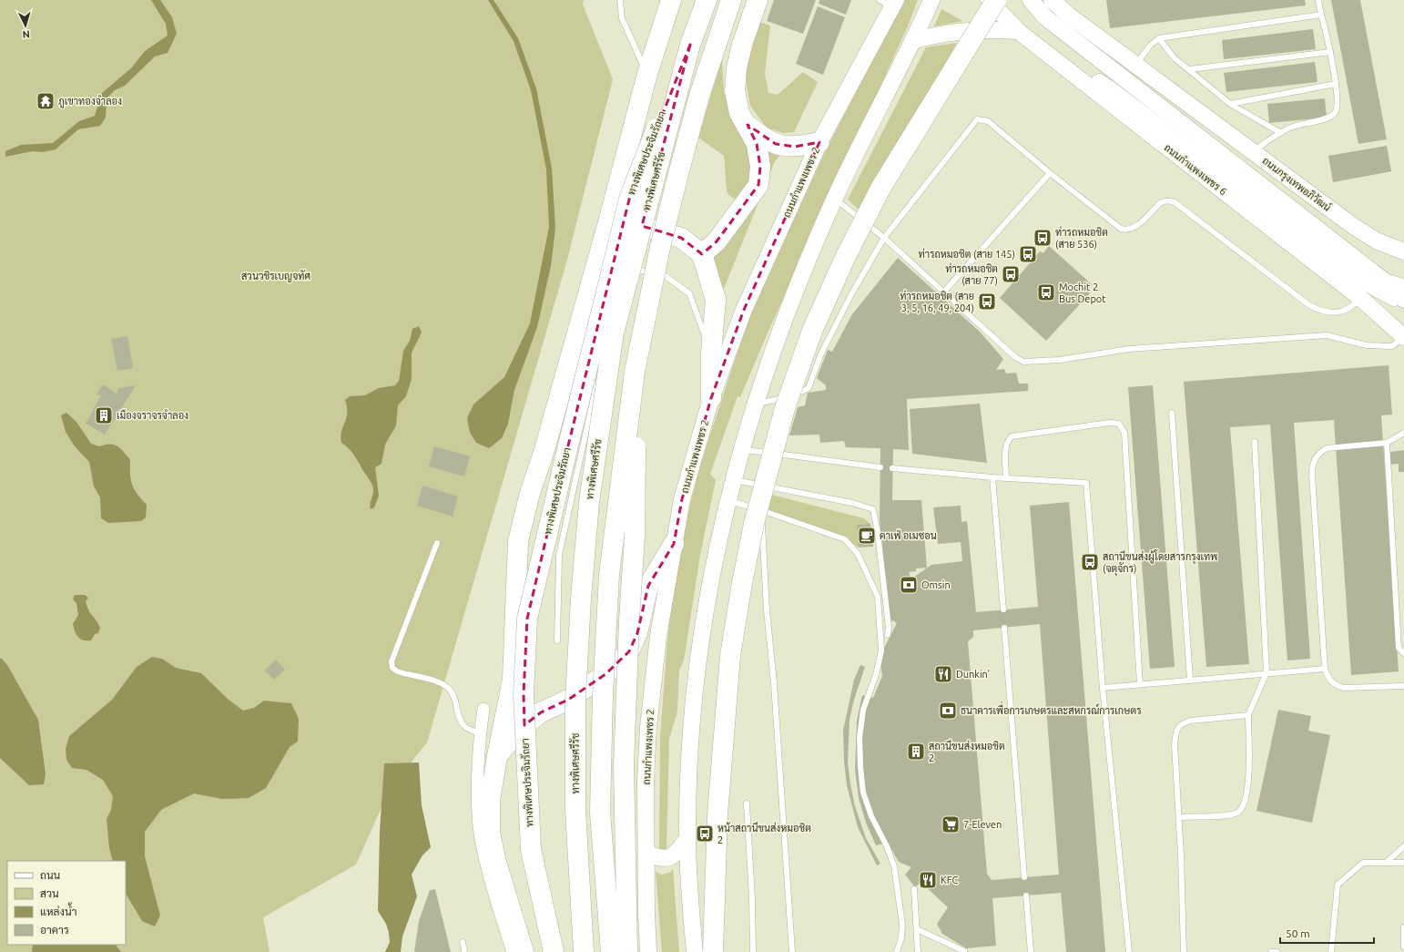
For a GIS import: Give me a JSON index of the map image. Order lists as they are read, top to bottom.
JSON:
{
  "streets": {
    "highway": ["ทางพิเศษประจิมรัถยา", "ทางพิเศษศรีรัช"],
    "main road": ["ถนนกำแพงเพชร 6", "ถนนกำแพงเพชร 2", "ถนนกรุงเทพอภิวัฒน์"]
  },
  "crossings": [
    ["ทางพิเศษประจิมรัถยา", "ทางพิเศษศรีรัช"]
  ],
  "parks": ["สวนวชิรเบญจทัศ"],
  "places": {
    "temple": ["ภูเขาทองจำลอง"],
    "bus stop": [
      "ท่ารถหมอชิต (สาย 536)",
      "ท่ารถหมอชิต (สาย 145)",
      "ท่ารถหมอชิต (สาย 77)",
      "Mochit 2 Bus Depot",
      "ท่ารถหมอชิต (สาย 3, 5, 16, 49, 204)",
      "สถานีขนส่งผู้โดยสารกรุงเทพ (จตุจักร)",
      "หน้าสถานีขนส่งหมอชิต 2"
    ],
    "building": ["เมืองจราจรจำลอง", "สถานีขนส่งหมอชิต 2"],
    "cafe": ["คาเฟ่ อเมซอน"],
    "bank": ["Omsin", "ธนาคารเพื่อการเกษตรและสหกรณ์การเกษตร"],
    "restaurant": ["Dunkin'", "KFC"],
    "supermarket": ["7-Eleven"]
  },
  "legend": [
    "ถนน",
    "สวน",
    "แหล่งน้ำ",
    "อาคาร"
  ],
  "scale_bar": "50 m",
  "north": "bottom"
}
